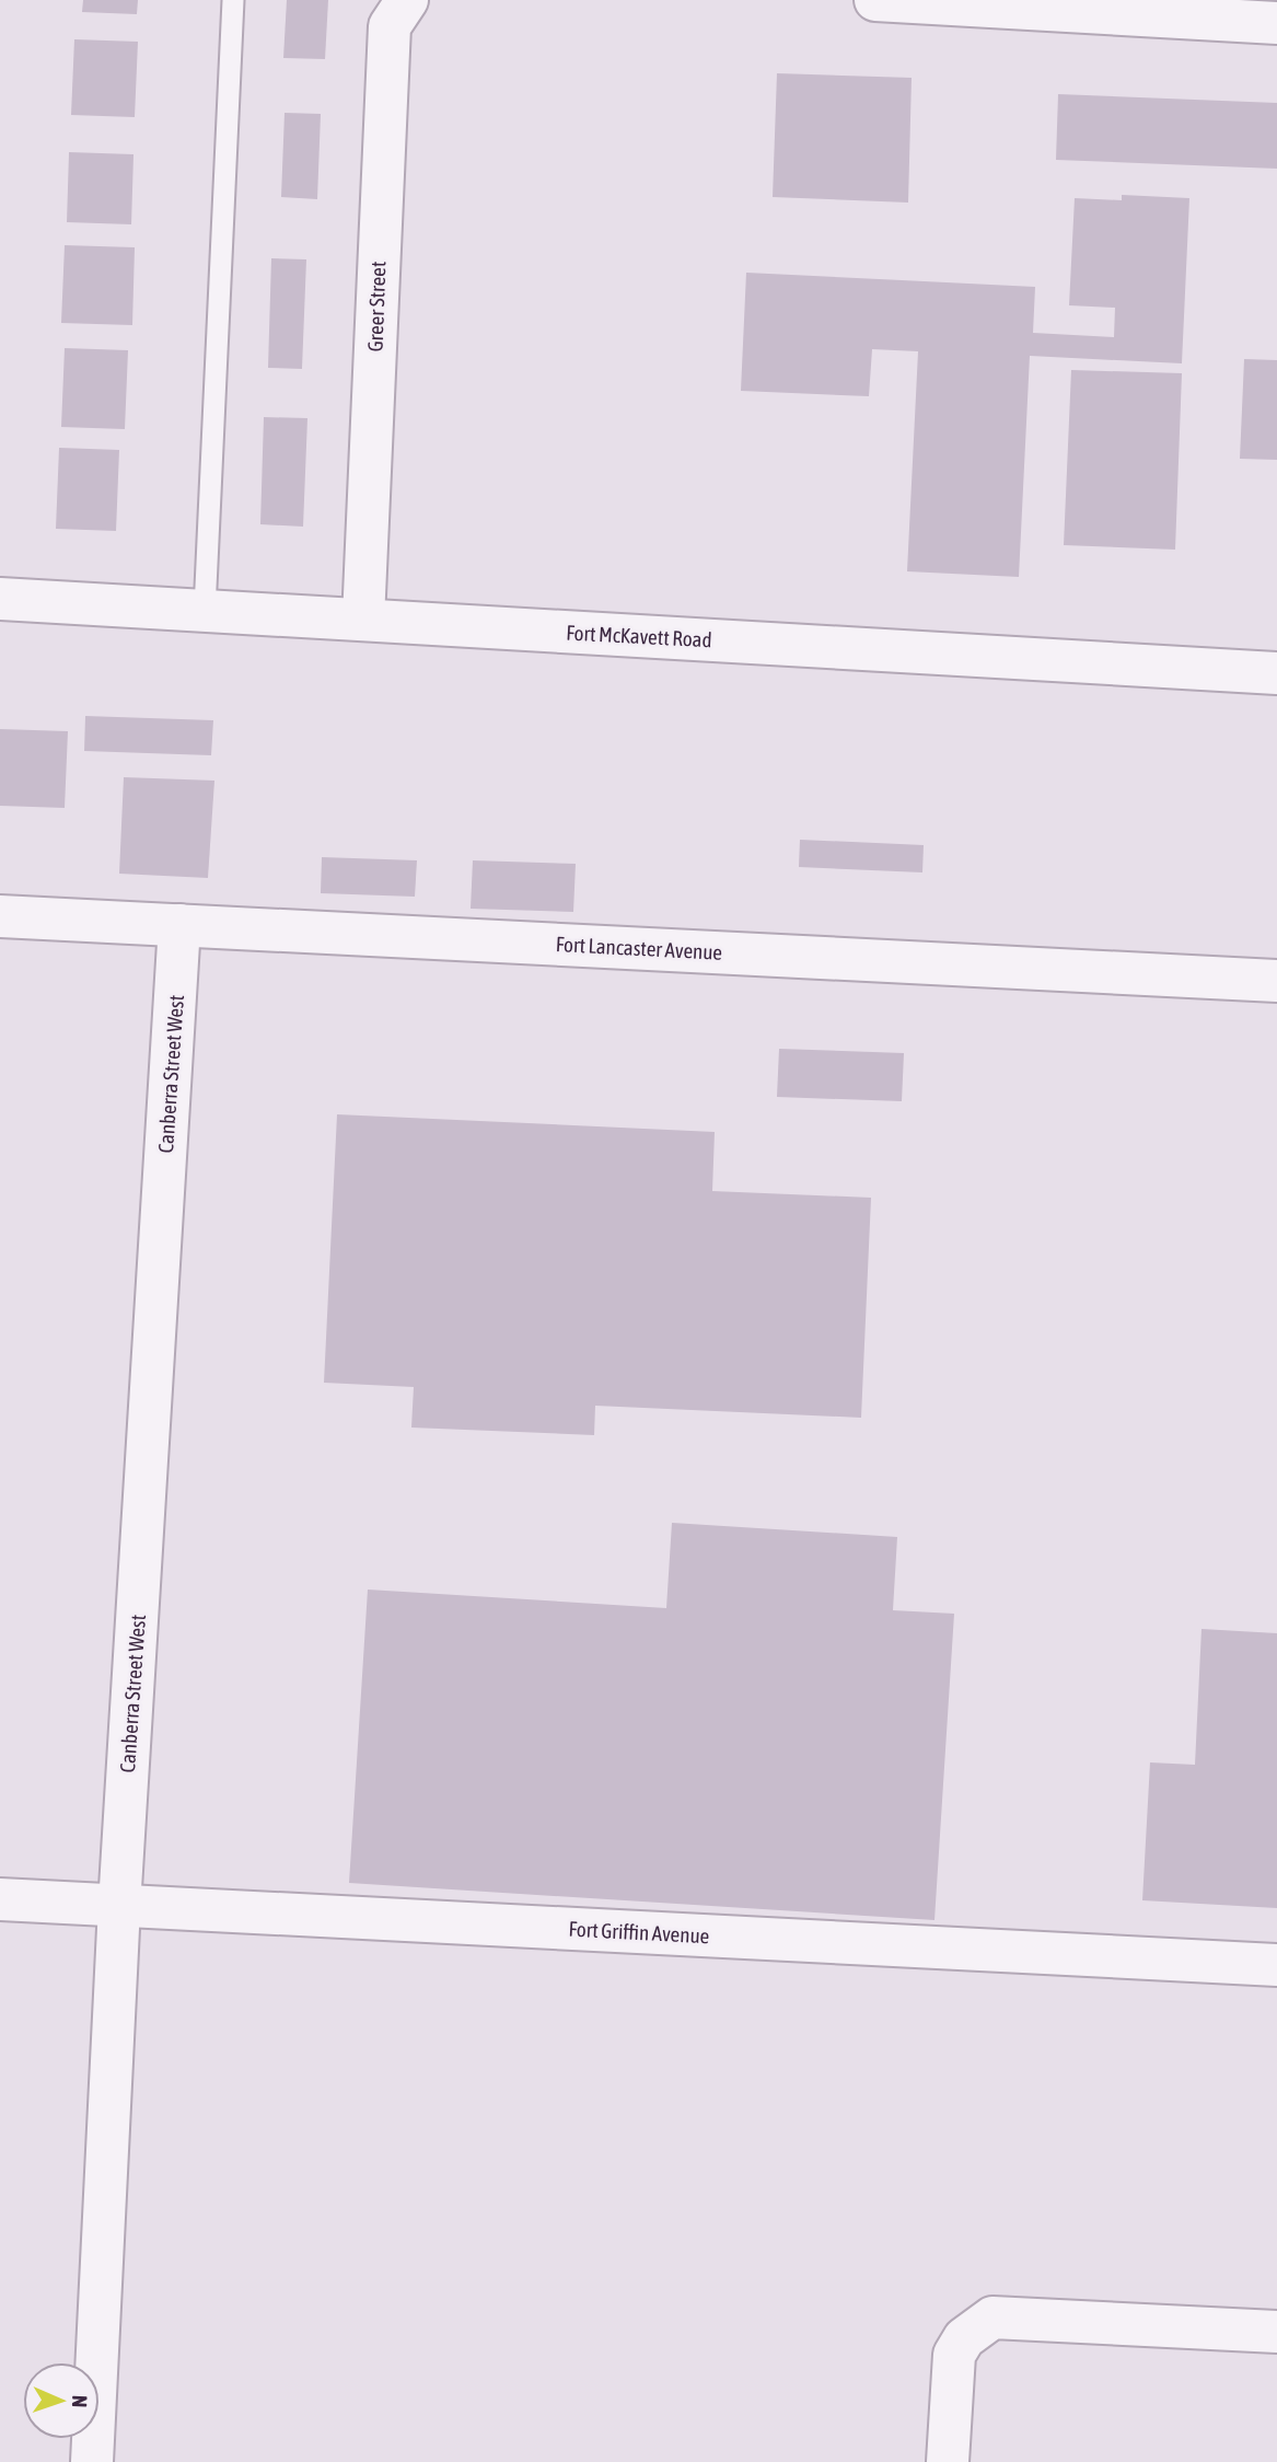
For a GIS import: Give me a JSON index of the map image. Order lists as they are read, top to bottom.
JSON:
{
  "streets": {
    "street": [
      "Greer Street",
      "Fort McKavett Road",
      "Fort Lancaster Avenue",
      "Canberra Street West",
      "Fort Griffin Avenue"
    ]
  },
  "crossings": [
    ["Greer Street", "Fort McKavett Road"],
    ["Fort Lancaster Avenue", "Canberra Street West"],
    ["Canberra Street West", "Fort Griffin Avenue"]
  ],
  "north": "right"
}
